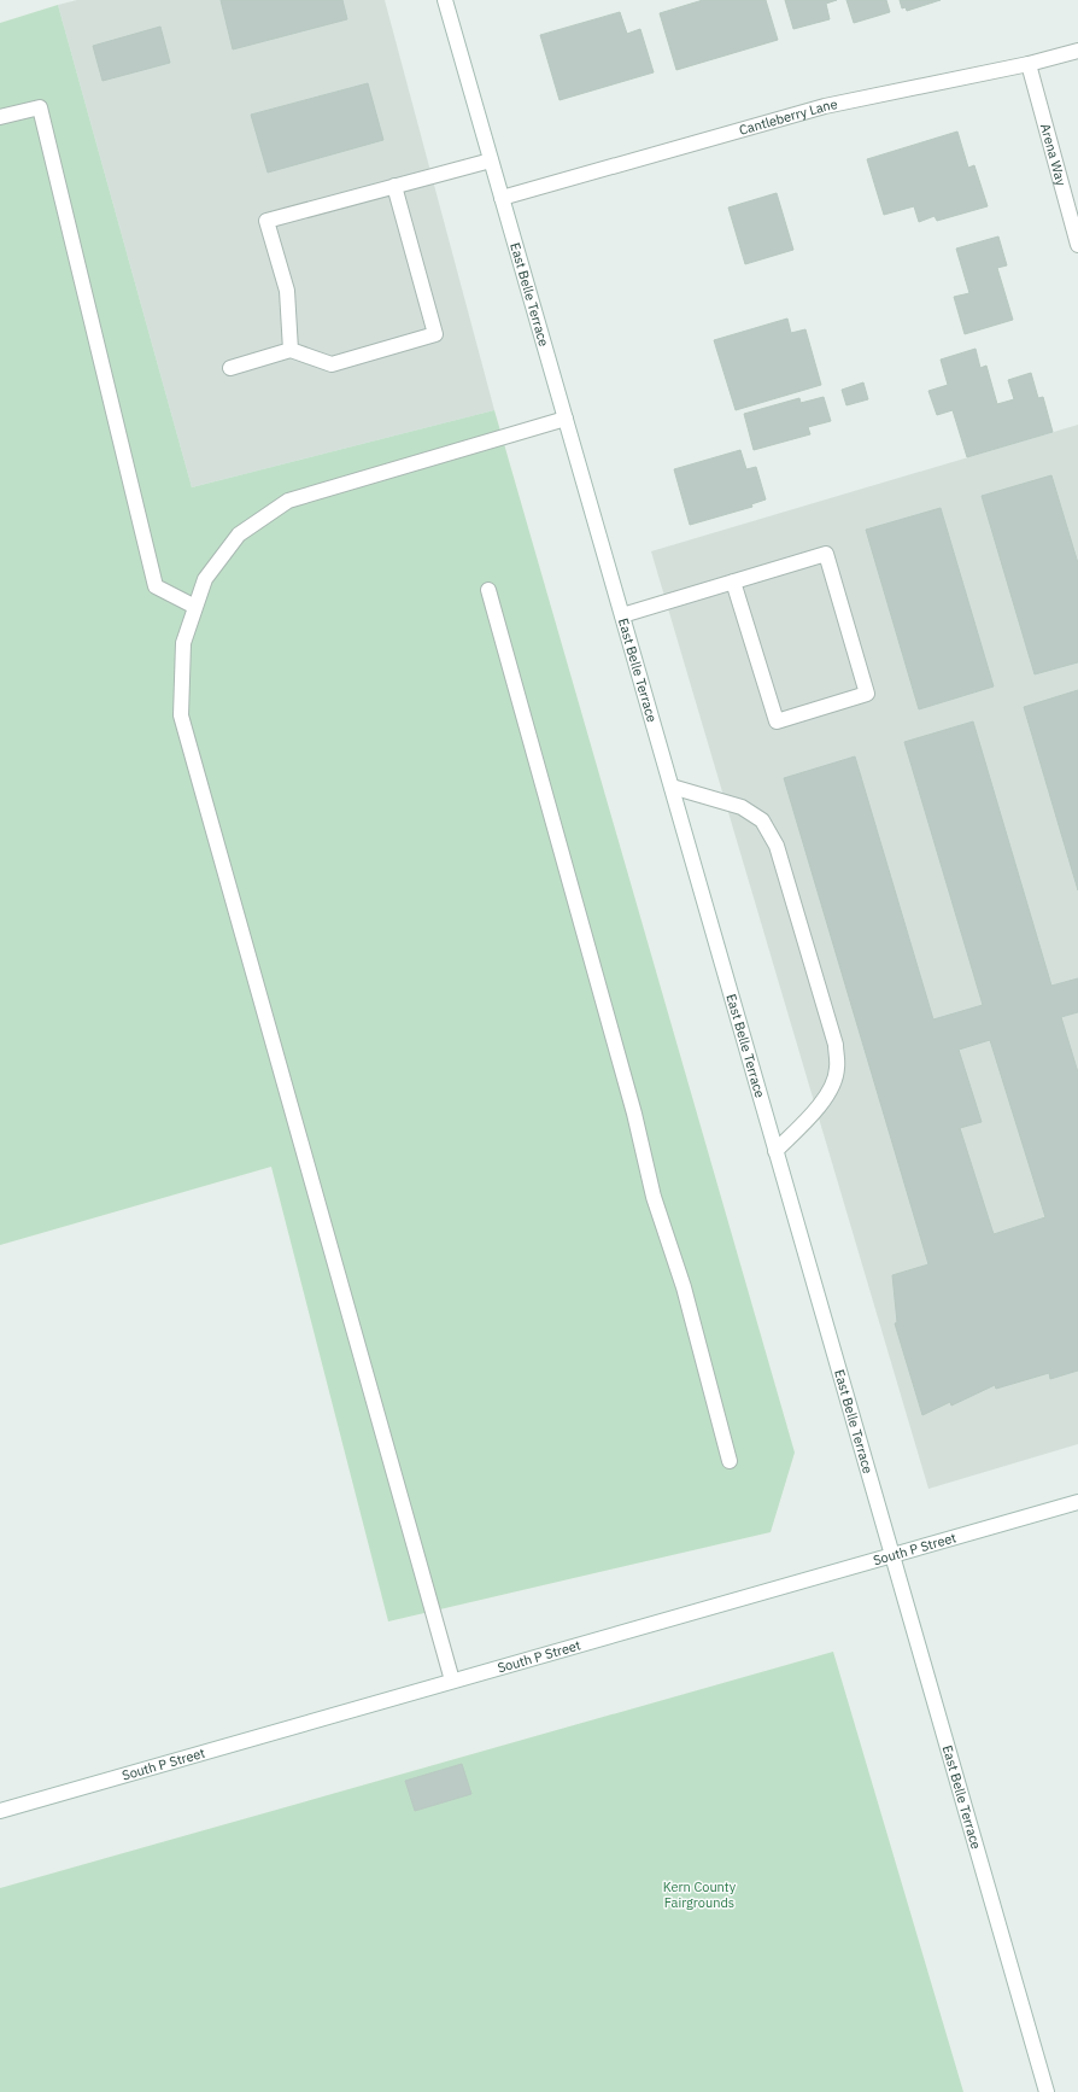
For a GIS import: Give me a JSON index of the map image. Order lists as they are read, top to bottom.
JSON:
{
  "streets": {
    "street": [
      "Cantleberry Lane",
      "Arena Way",
      "East Belle Terrace",
      "South P Street"
    ]
  },
  "crossings": [
    ["Cantleberry Lane", "Arena Way"],
    ["Cantleberry Lane", "East Belle Terrace"],
    ["East Belle Terrace", "South P Street"]
  ],
  "parks": ["Kern County Fairgrounds"]
}
